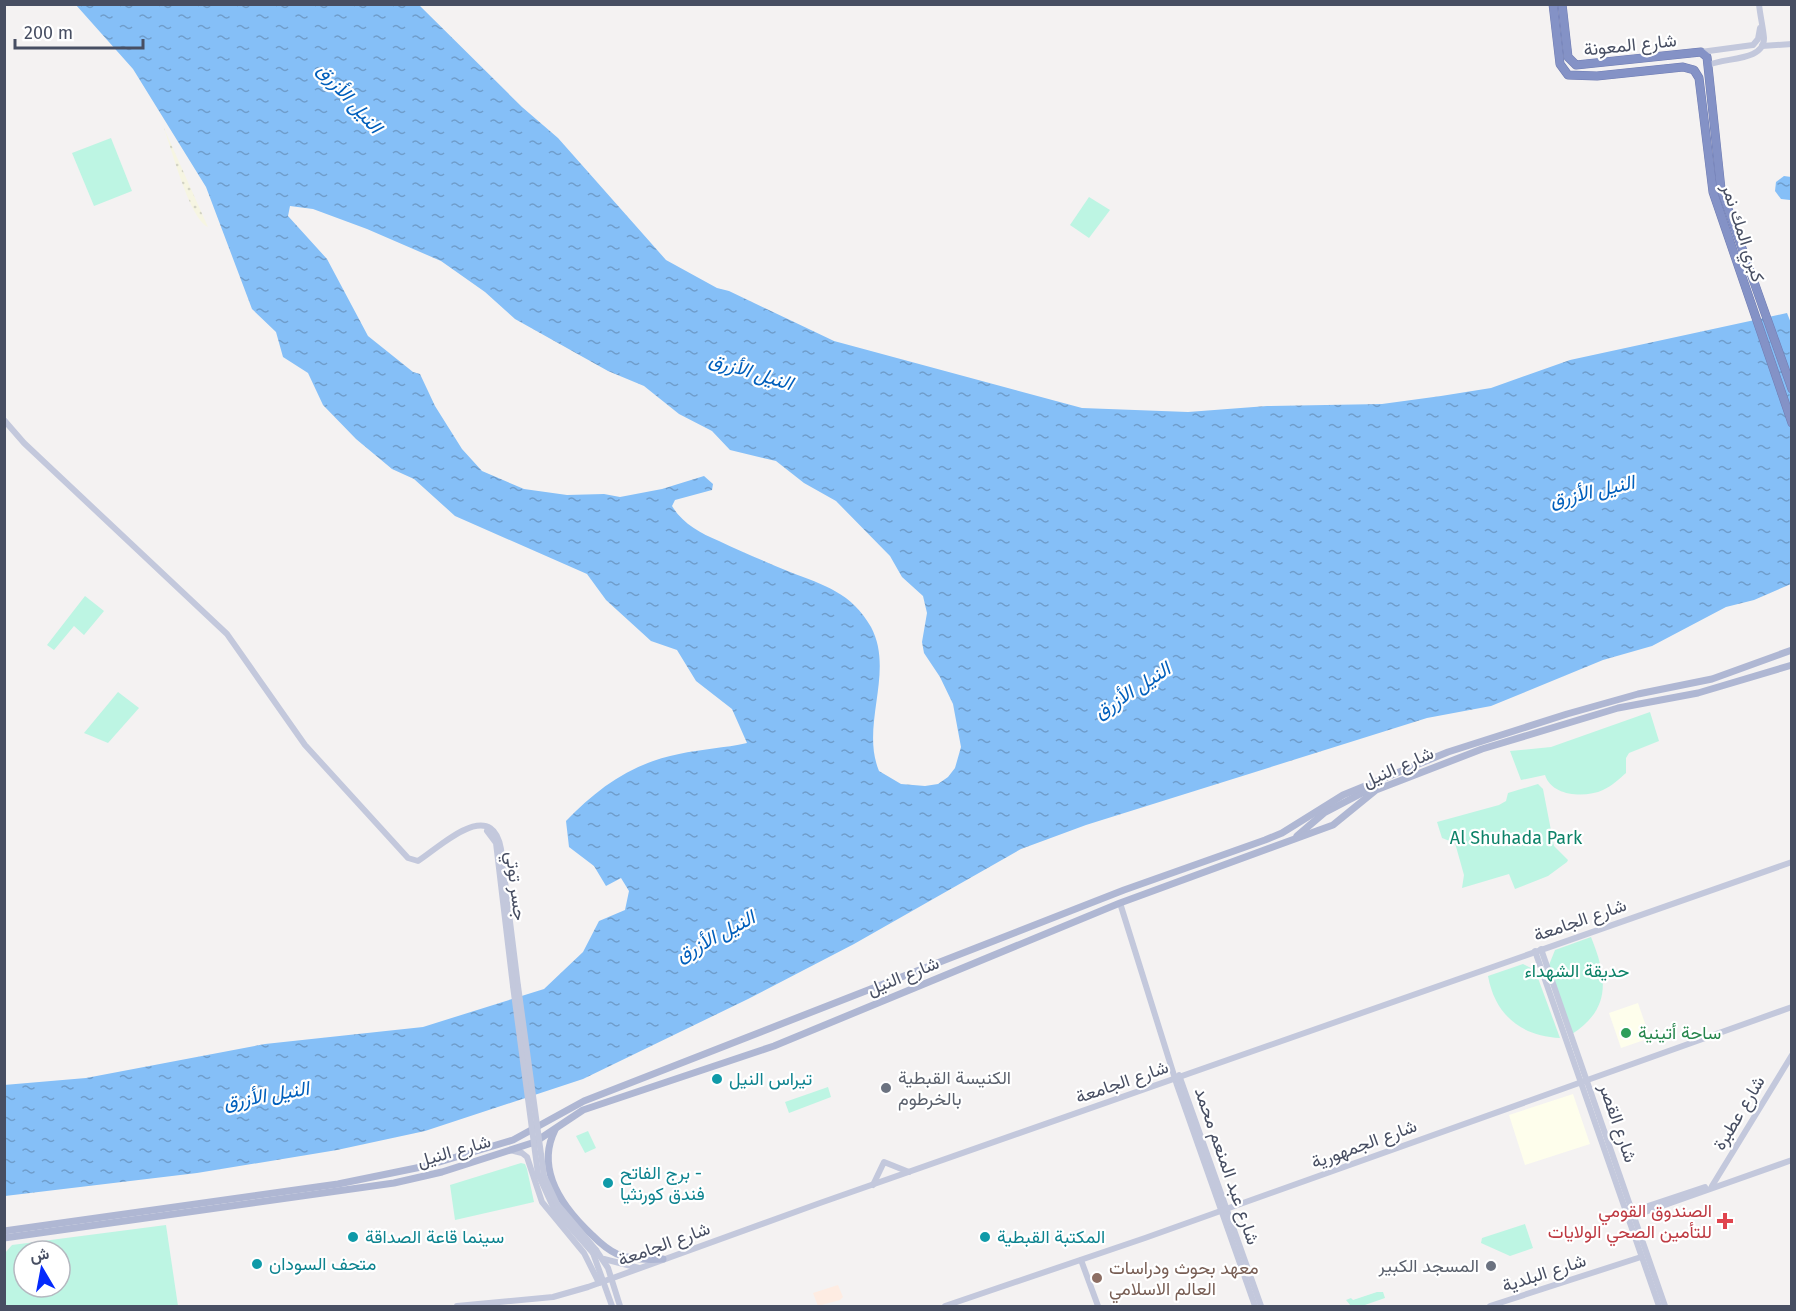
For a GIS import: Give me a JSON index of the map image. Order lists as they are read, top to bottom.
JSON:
{
  "streets": {
    "highway": ["شارع المعونة", "كبري المك نمر"],
    "main road": [
      "شارع النيل",
      "جسر توتي",
      "شارع الجامعة",
      "شارع عطبرة",
      "شارع القصر",
      "شارع الجمهورية",
      "شارع عبد المنعم محمد",
      "شارع البلدية"
    ]
  },
  "crossings": [
    ["شارع المعونة", "كبري المك نمر"],
    ["شارع النيل", "شارع عبد المنعم محمد"],
    ["شارع الجامعة", "شارع القصر"],
    ["شارع الجامعة", "شارع عبد المنعم محمد"],
    ["شارع القصر", "شارع الجمهورية"],
    ["شارع القصر", "شارع البلدية"],
    ["شارع الجمهورية", "شارع عبد المنعم محمد"]
  ],
  "water": ["النيل الأزرق"],
  "parks": ["Al Shuhada Park", "حديقة الشهداء"],
  "places": {
    "other": [
      "ساحة أتينية",
      "تيراس النيل",
      "الكنيسة القبطية بالخرطوم",
      "برج الفاتح - فندق كورنثيا",
      "سينما قاعة الصداقة",
      "المكتبة القبطية",
      "متحف السودان",
      "المسجد الكبير",
      "معهد بحوث ودراسات العالم الاسلامي"
    ],
    "health": ["الصندوق القومي للتأمين الصحي الولايات"]
  },
  "scale_bar": "200 m",
  "north": "top"
}
